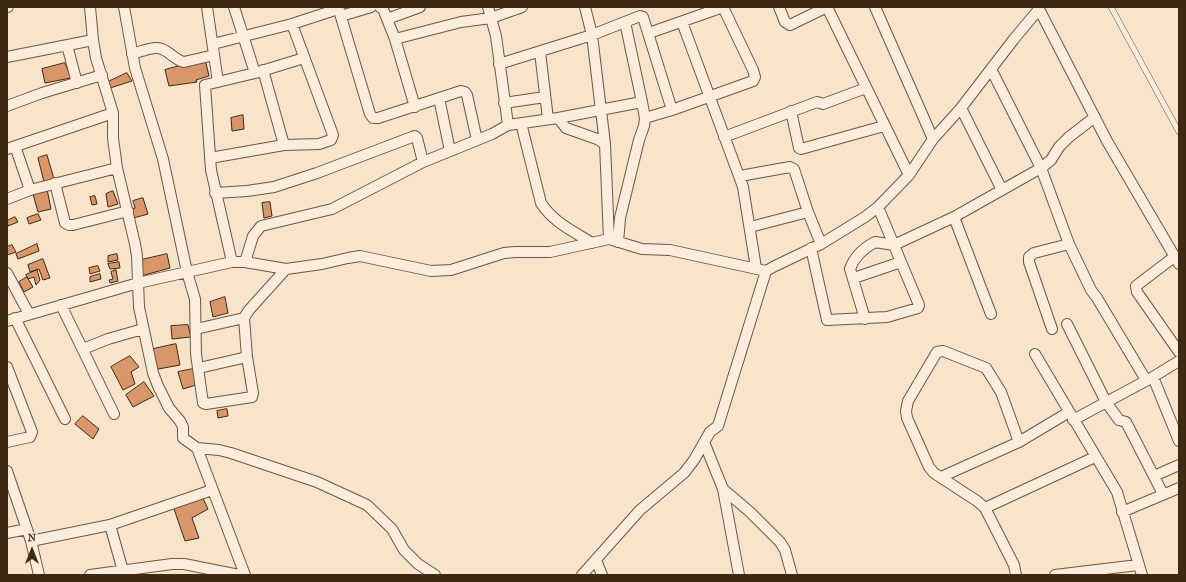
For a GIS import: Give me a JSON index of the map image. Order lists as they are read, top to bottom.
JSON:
{
  "north": "top"
}
